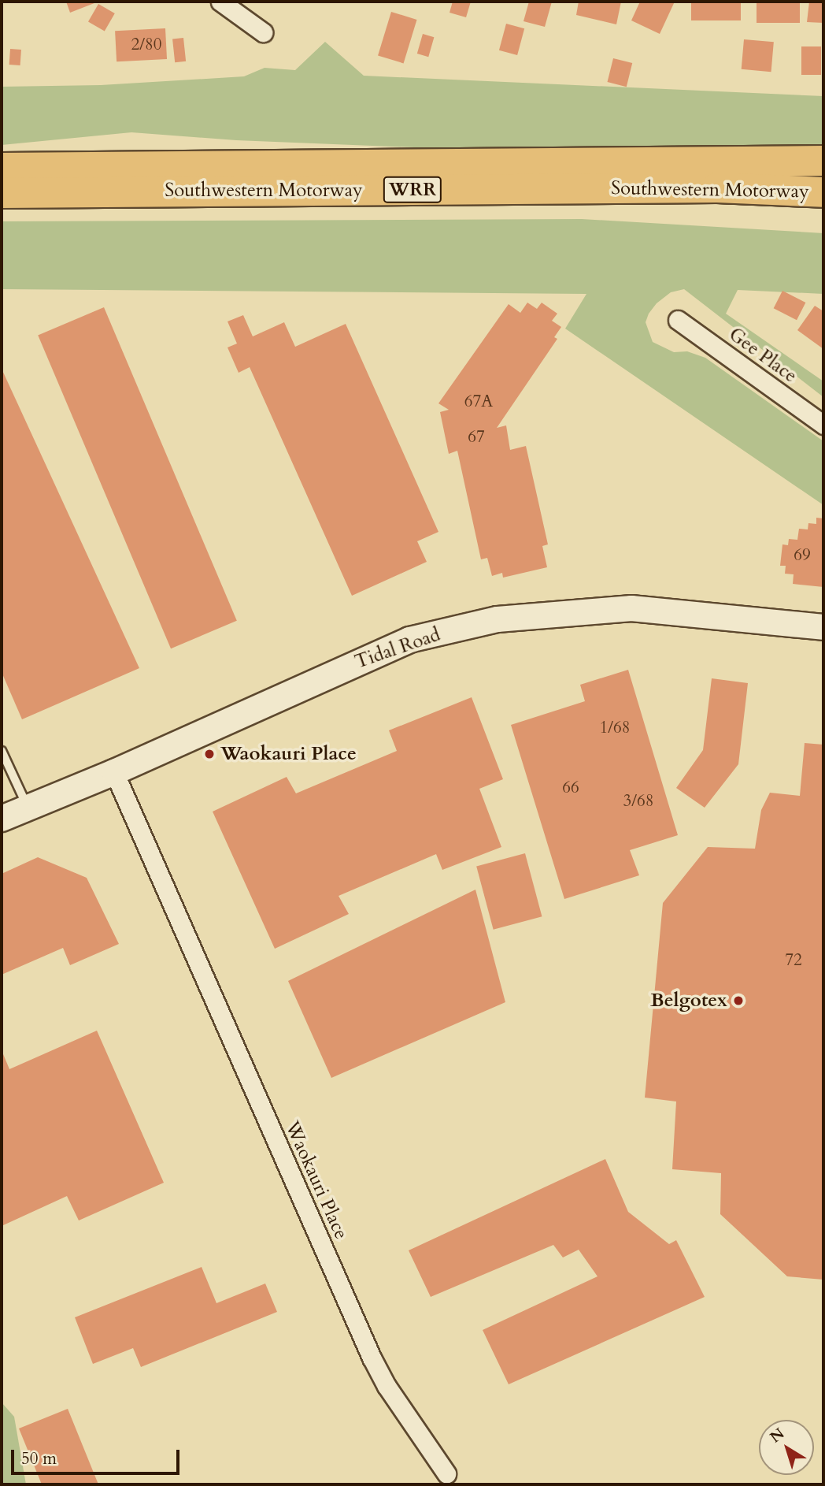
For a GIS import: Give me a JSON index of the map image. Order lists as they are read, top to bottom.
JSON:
{
  "streets": {
    "highway": ["WRR", "Southwestern Motorway"],
    "main road": ["Tidal Road"],
    "street": ["Gee Place", "Waokauri Place"]
  },
  "crossings": [
    ["Tidal Road", "Waokauri Place"]
  ],
  "places": ["Waokauri Place", "Belgotex"],
  "house_numbers": [
    "2/80",
    "67A",
    "67",
    "69",
    "1/68",
    "66",
    "3/68",
    "72"
  ],
  "scale_bar": "50 m",
  "north": "top left"
}
